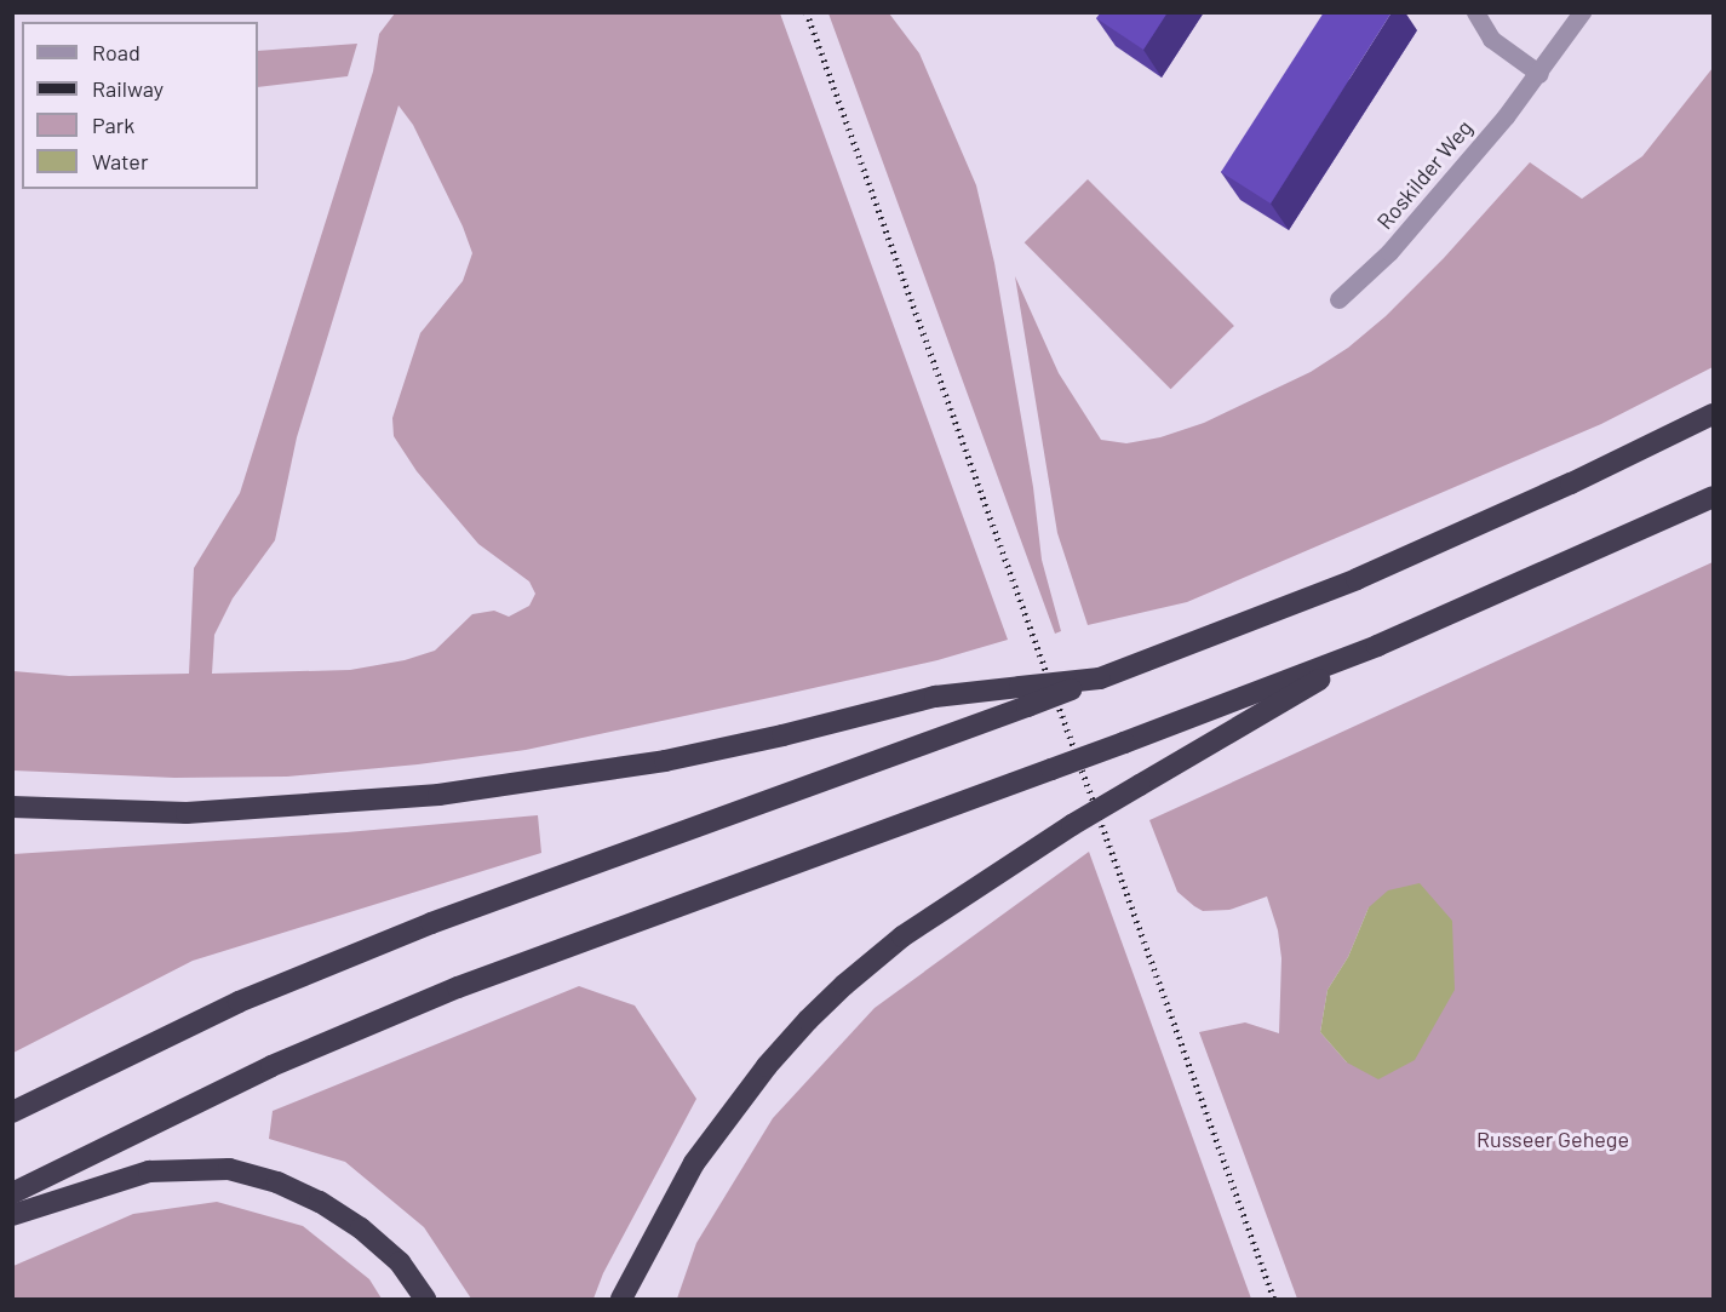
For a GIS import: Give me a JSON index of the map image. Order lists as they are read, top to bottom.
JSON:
{
  "streets": {
    "street": ["Roskilder Weg"]
  },
  "parks": ["Russeer Gehege"],
  "legend": [
    "Road",
    "Railway",
    "Park",
    "Water"
  ]
}
